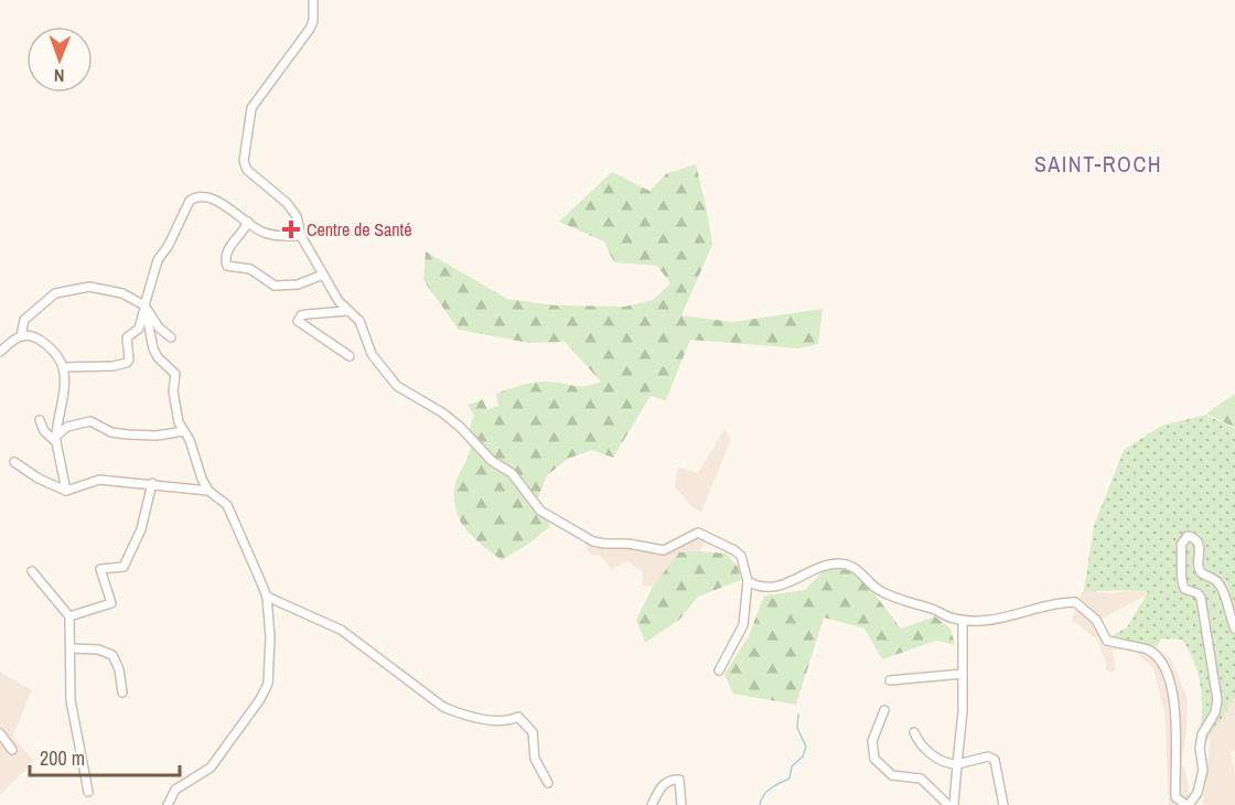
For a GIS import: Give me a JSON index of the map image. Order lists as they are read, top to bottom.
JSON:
{
  "districts": ["SAINT-ROCH"],
  "places": {
    "health": ["Centre de Santé"]
  },
  "scale_bar": "200 m",
  "north": "bottom"
}
